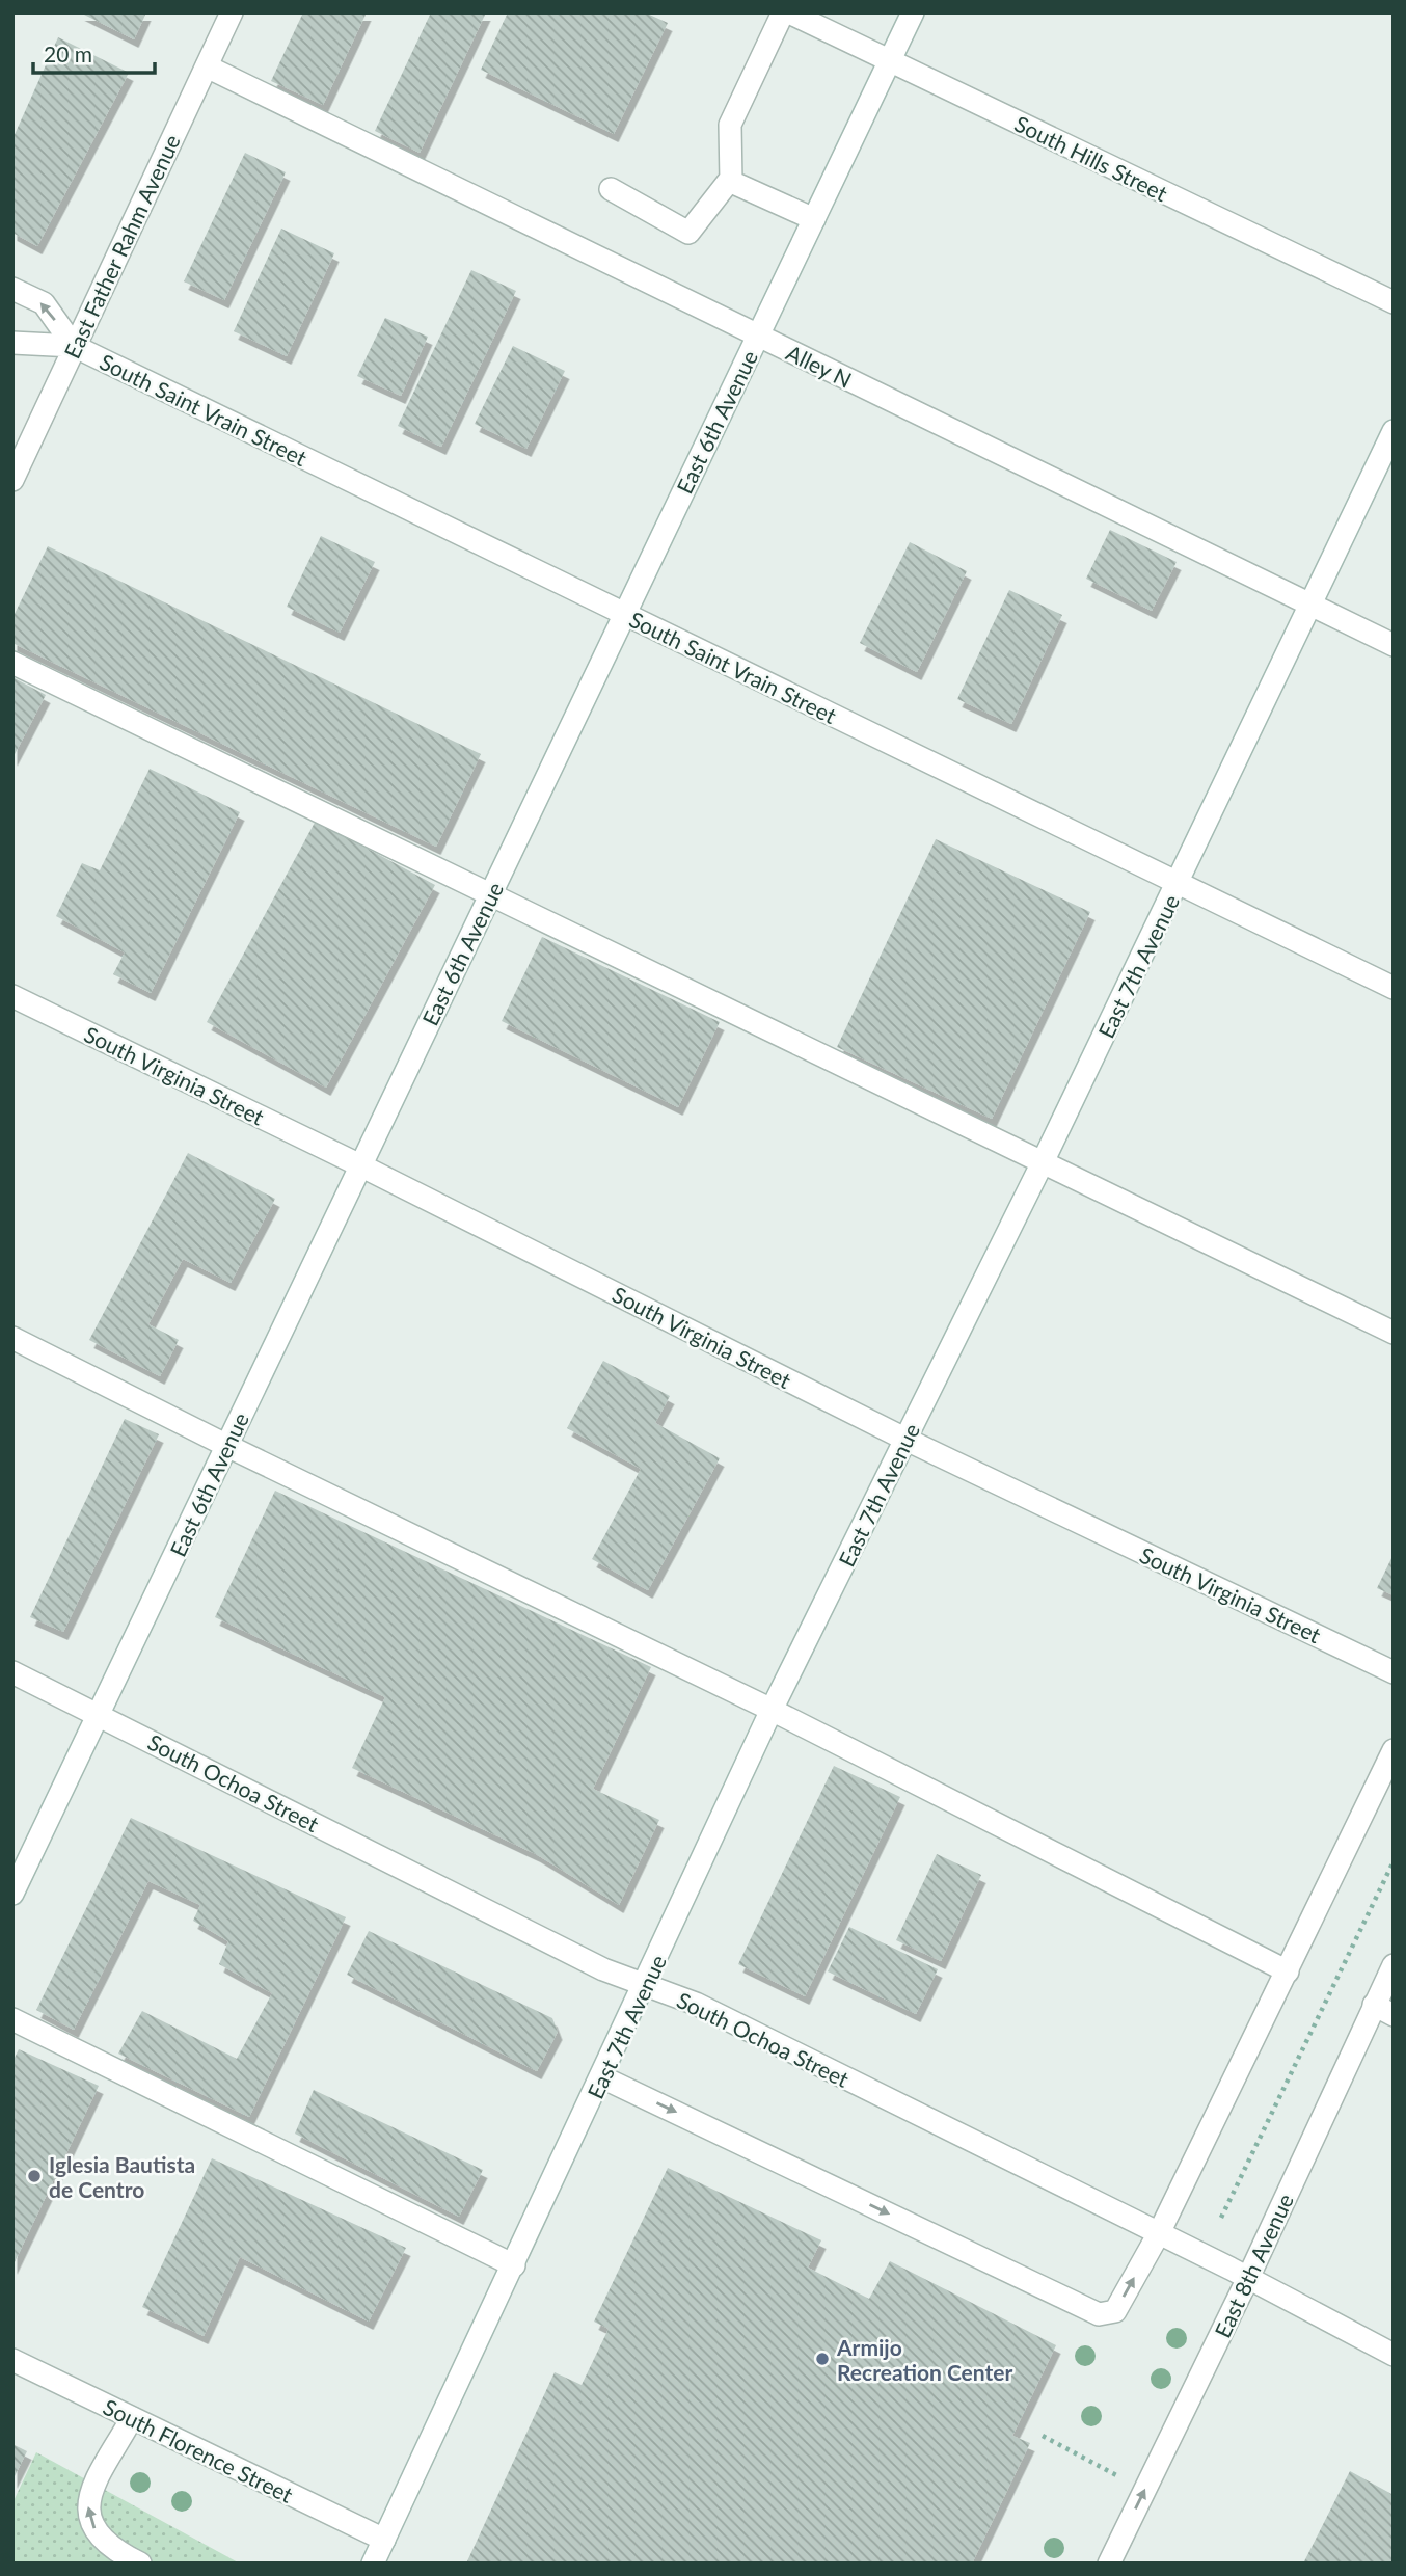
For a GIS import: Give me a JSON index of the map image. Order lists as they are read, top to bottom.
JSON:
{
  "streets": {
    "street": [
      "South Hills Street",
      "East Father Rahm Avenue",
      "Alley N",
      "South Saint Vrain Street",
      "East 6th Avenue",
      "East 7th Avenue",
      "South Virginia Street",
      "South Ochoa Street",
      "East 8th Avenue",
      "South Florence Street"
    ]
  },
  "crossings": [
    ["South Hills Street", "East 6th Avenue"],
    ["East Father Rahm Avenue", "Alley N"],
    ["East Father Rahm Avenue", "South Saint Vrain Street"],
    ["Alley N", "East 6th Avenue"],
    ["Alley N", "East 7th Avenue"],
    ["South Saint Vrain Street", "East 6th Avenue"],
    ["South Saint Vrain Street", "East 7th Avenue"],
    ["East 6th Avenue", "South Virginia Street"],
    ["East 6th Avenue", "South Ochoa Street"],
    ["East 7th Avenue", "South Virginia Street"],
    ["East 7th Avenue", "South Ochoa Street"],
    ["East 7th Avenue", "South Florence Street"],
    ["South Ochoa Street", "East 8th Avenue"]
  ],
  "one_way": ["East 8th Avenue"],
  "places": ["Iglesia Bautista de Centro", "Armijo Recreation Center"],
  "scale_bar": "20 m"
}
